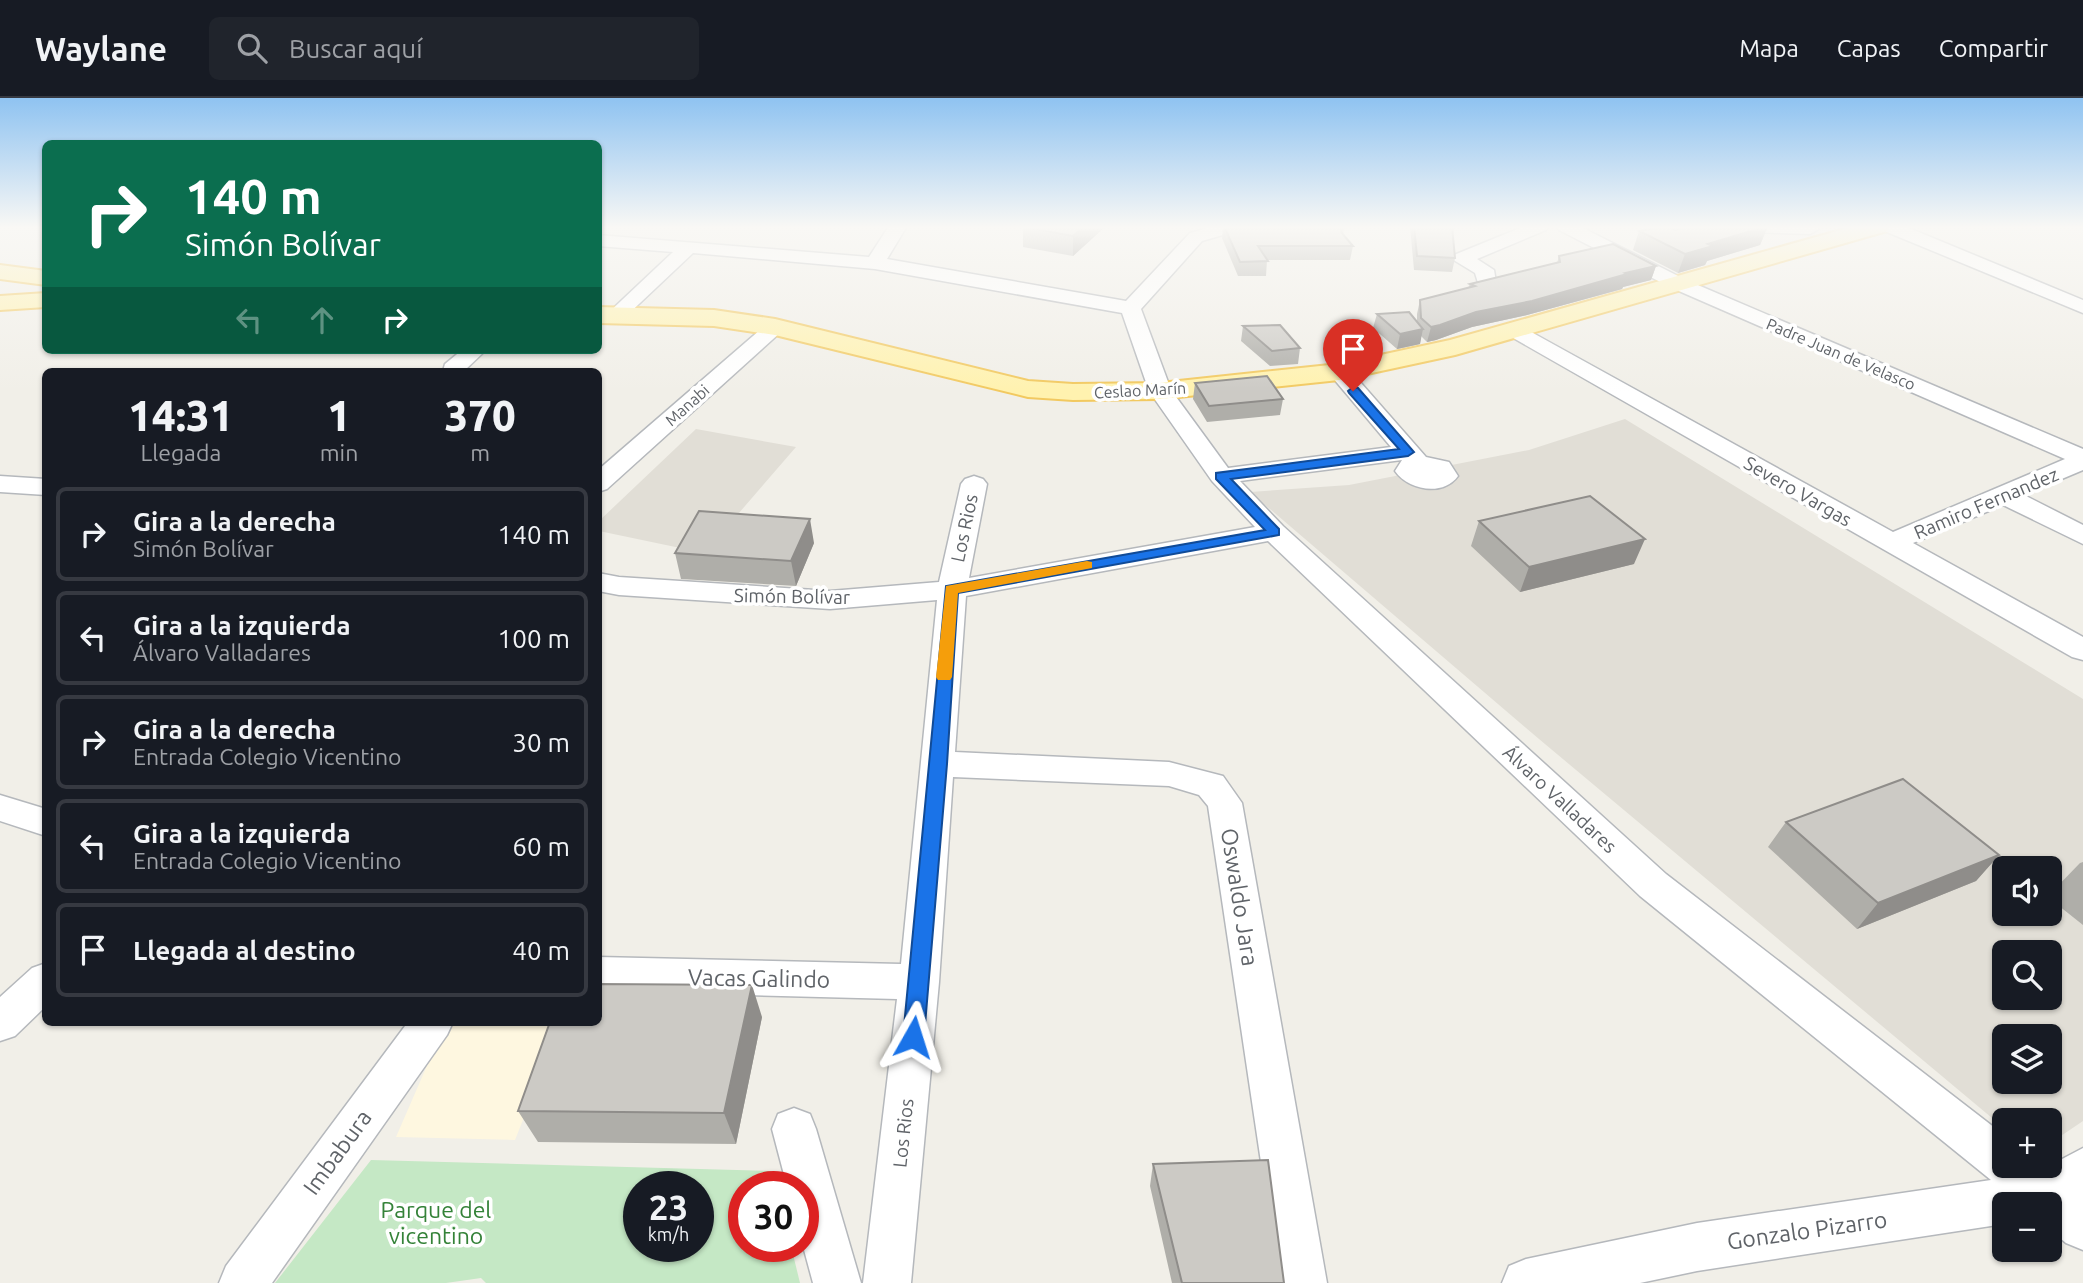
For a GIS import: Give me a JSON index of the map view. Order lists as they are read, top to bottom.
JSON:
{
  "streets": {
    "main road": ["Ceslao Marín"],
    "street": [
      "Padre Juan de Velasco",
      "Manabi",
      "Severo Vargas",
      "Ramiro Fernandez",
      "Los Rios",
      "Simón Bolívar",
      "Álvaro Valladares",
      "Oswaldo Jara",
      "Vacas Galindo",
      "Imbabura",
      "Gonzalo Pizarro"
    ]
  },
  "crossings": [
    ["Padre Juan de Velasco", "Ceslao Marín"],
    ["Padre Juan de Velasco", "Ramiro Fernandez"],
    ["Ceslao Marín", "Manabi"],
    ["Ceslao Marín", "Severo Vargas"],
    ["Ceslao Marín", "Álvaro Valladares"],
    ["Severo Vargas", "Ramiro Fernandez"],
    ["Los Rios", "Simón Bolívar"],
    ["Los Rios", "Oswaldo Jara"],
    ["Los Rios", "Vacas Galindo"],
    ["Simón Bolívar", "Álvaro Valladares"]
  ],
  "parks": ["Parque del vicentino"],
  "page": {
    "header": "Waylane",
    "search": "Buscar aquí",
    "nav": ["Mapa", "Capas", "Compartir"],
    "turn": ["140 m", "Simón Bolívar"],
    "eta": [
      "14:31",
      "Llegada",
      "1",
      "min",
      "370",
      "m"
    ],
    "list": [
      {
        "name": "Gira a la derecha",
        "note": "Simón Bolívar",
        "value": "140 m"
      },
      {
        "name": "Gira a la izquierda",
        "note": "Álvaro Valladares",
        "value": "100 m"
      },
      {
        "name": "Gira a la derecha",
        "note": "Entrada Colegio Vicentino",
        "value": "30 m"
      },
      {
        "name": "Gira a la izquierda",
        "note": "Entrada Colegio Vicentino",
        "value": "60 m"
      },
      {
        "name": "Llegada al destino",
        "value": "40 m"
      }
    ],
    "map_buttons": ["+", "−"],
    "speed": "23 km/h",
    "limit": "30"
  }
}
